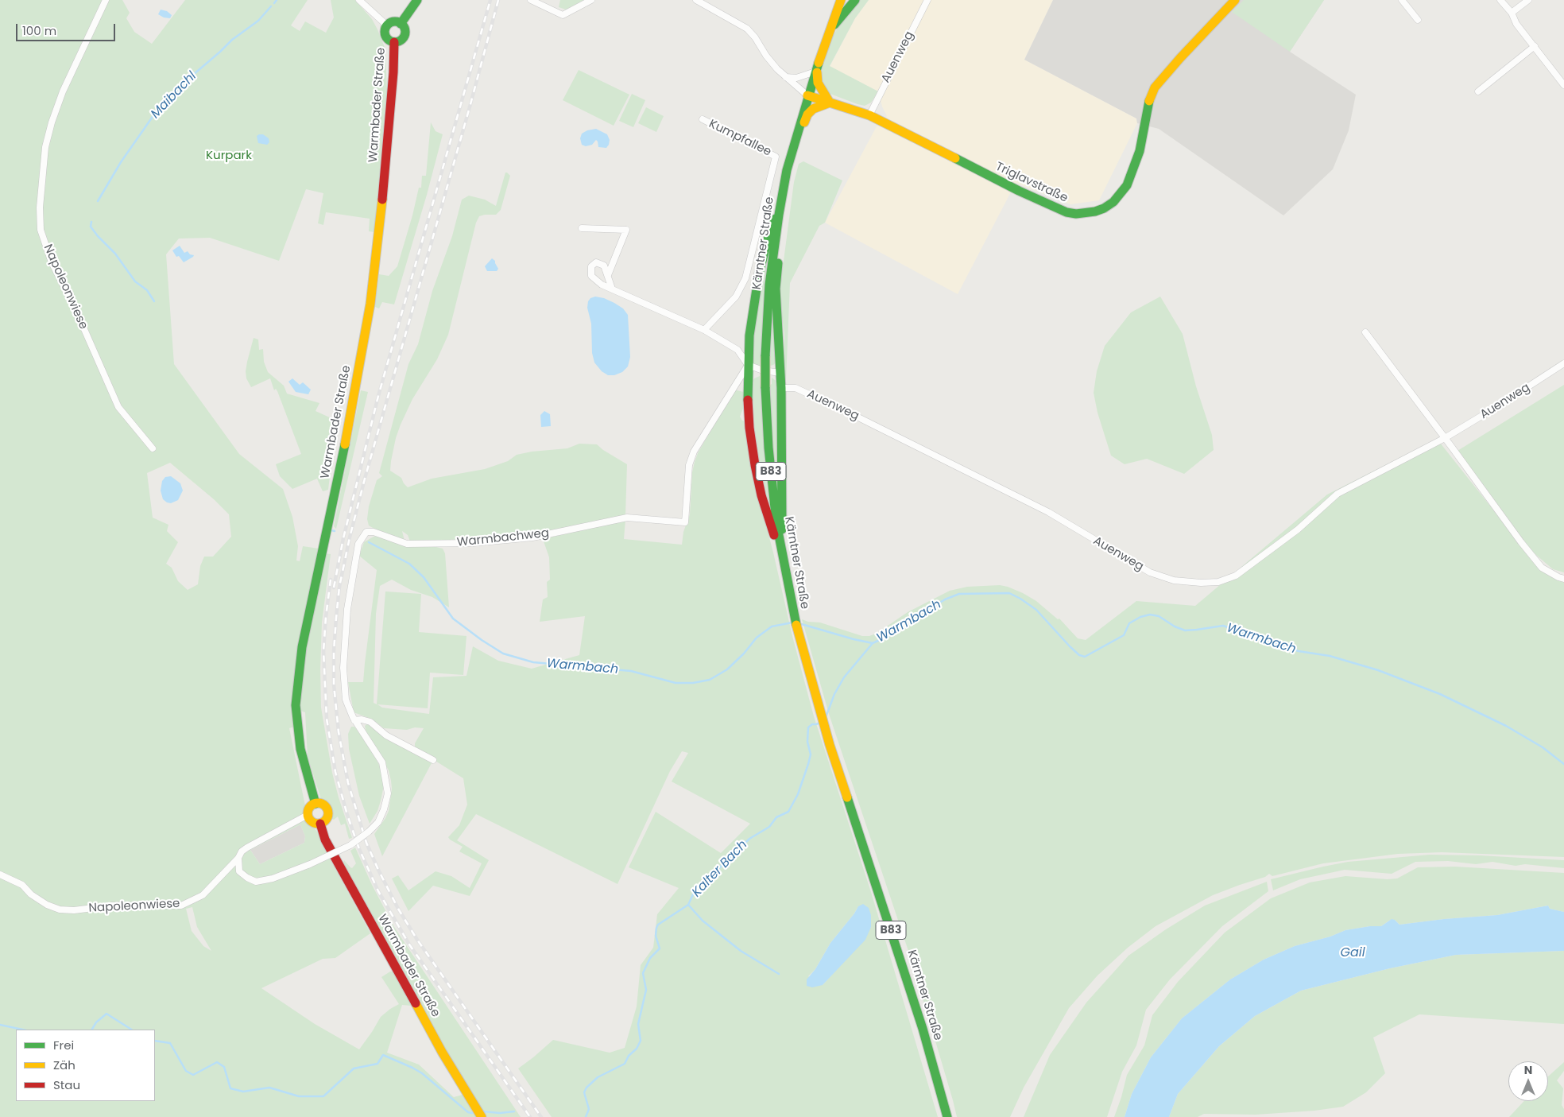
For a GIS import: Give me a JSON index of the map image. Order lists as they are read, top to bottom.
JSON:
{
  "streets": {
    "main road": [
      "Warmbader Straße",
      "Triglavstraße",
      "Kärntner Straße",
      "B83"
    ],
    "street": [
      "Auenweg",
      "Kumpfallee",
      "Napoleonwiese",
      "Warmbachweg"
    ]
  },
  "crossings": [
    ["Auenweg", "Triglavstraße"],
    ["Triglavstraße", "Kärntner Straße"],
    ["Napoleonwiese", "Warmbachweg"]
  ],
  "water": [
    "Maibachl",
    "Warmbach",
    "Kalter Bach",
    "Gail"
  ],
  "parks": ["Kurpark"],
  "legend": ["Frei", "Zäh", "Stau"],
  "scale_bar": "100 m",
  "north": "top"
}
